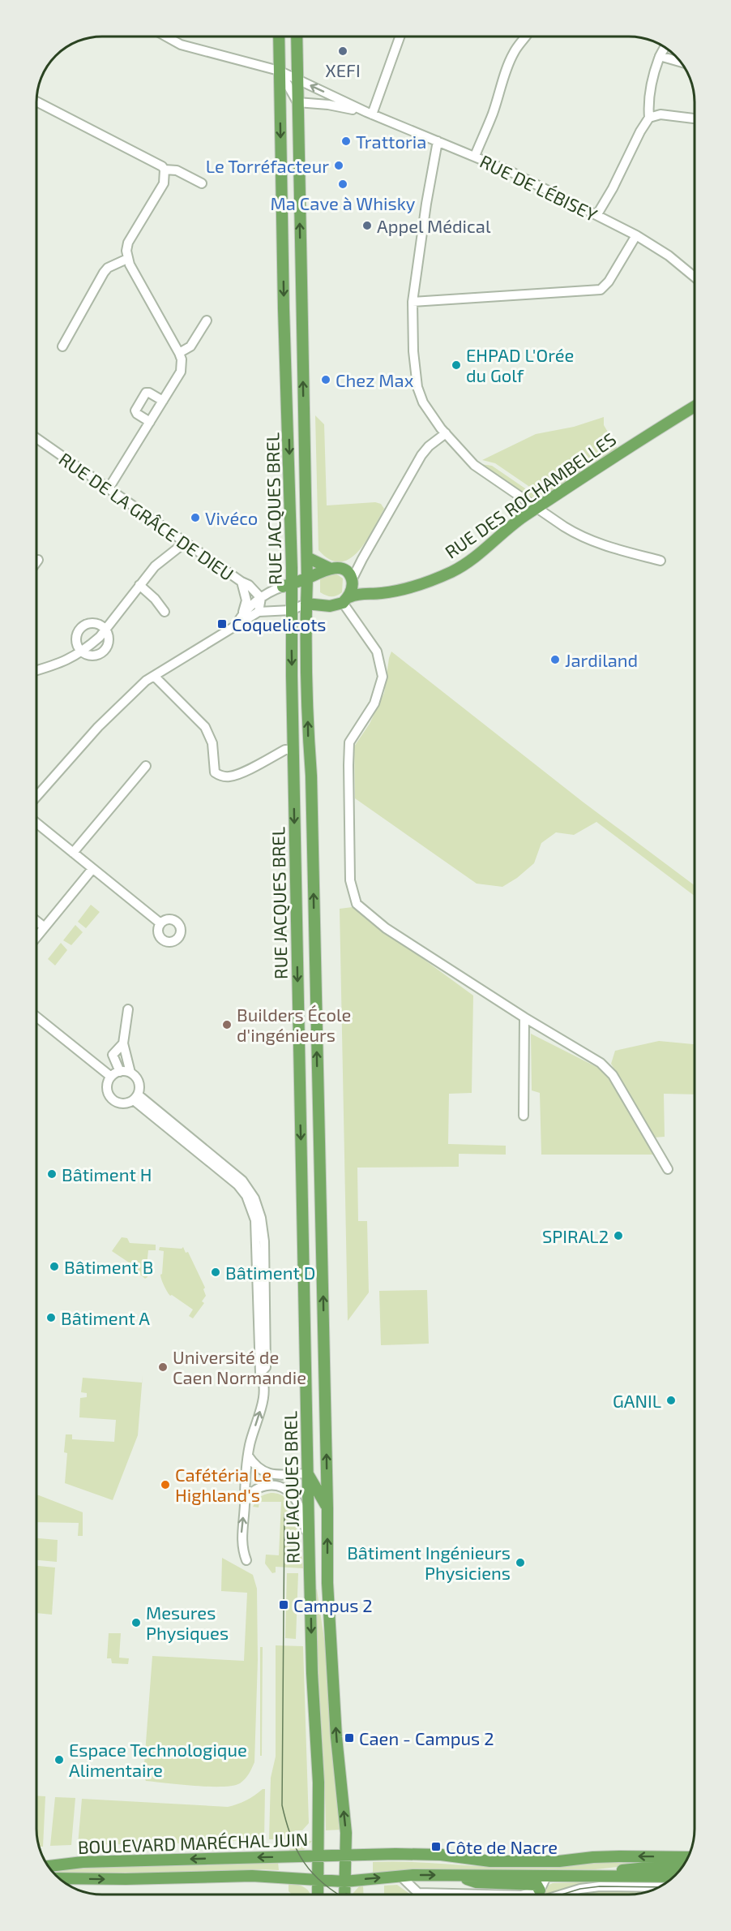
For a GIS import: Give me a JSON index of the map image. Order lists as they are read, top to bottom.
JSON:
{
  "streets": {
    "main road": ["RUE DES ROCHAMBELLES", "RUE JACQUES BREL", "BOULEVARD MARÉCHAL JUIN"],
    "street": ["RUE DE LÉBISEY", "RUE DE LA GRÂCE DE DIEU"]
  },
  "crossings": [
    ["RUE DE LÉBISEY", "RUE JACQUES BREL"],
    ["RUE DES ROCHAMBELLES", "RUE JACQUES BREL"],
    ["RUE JACQUES BREL", "BOULEVARD MARÉCHAL JUIN"]
  ],
  "places": {
    "other": [
      "XEFI",
      "Trattoria",
      "Le Torréfacteur",
      "Ma Cave à Whisky",
      "Appel Médical",
      "EHPAD L'Orée du Golf",
      "Chez Max",
      "Vivéco",
      "Jardiland",
      "Builders École d'ingénieurs",
      "Bâtiment H",
      "SPIRAL2",
      "Bâtiment B",
      "Bâtiment D",
      "Bâtiment A",
      "Université de Caen Normandie",
      "GANIL",
      "Cafétéria Le Highland's",
      "Bâtiment Ingénieurs Physiciens",
      "Mesures Physiques",
      "Espace Technologique Alimentaire"
    ],
    "transit": [
      "Coquelicots",
      "Campus 2",
      "Caen - Campus 2",
      "Côte de Nacre"
    ]
  }
}
